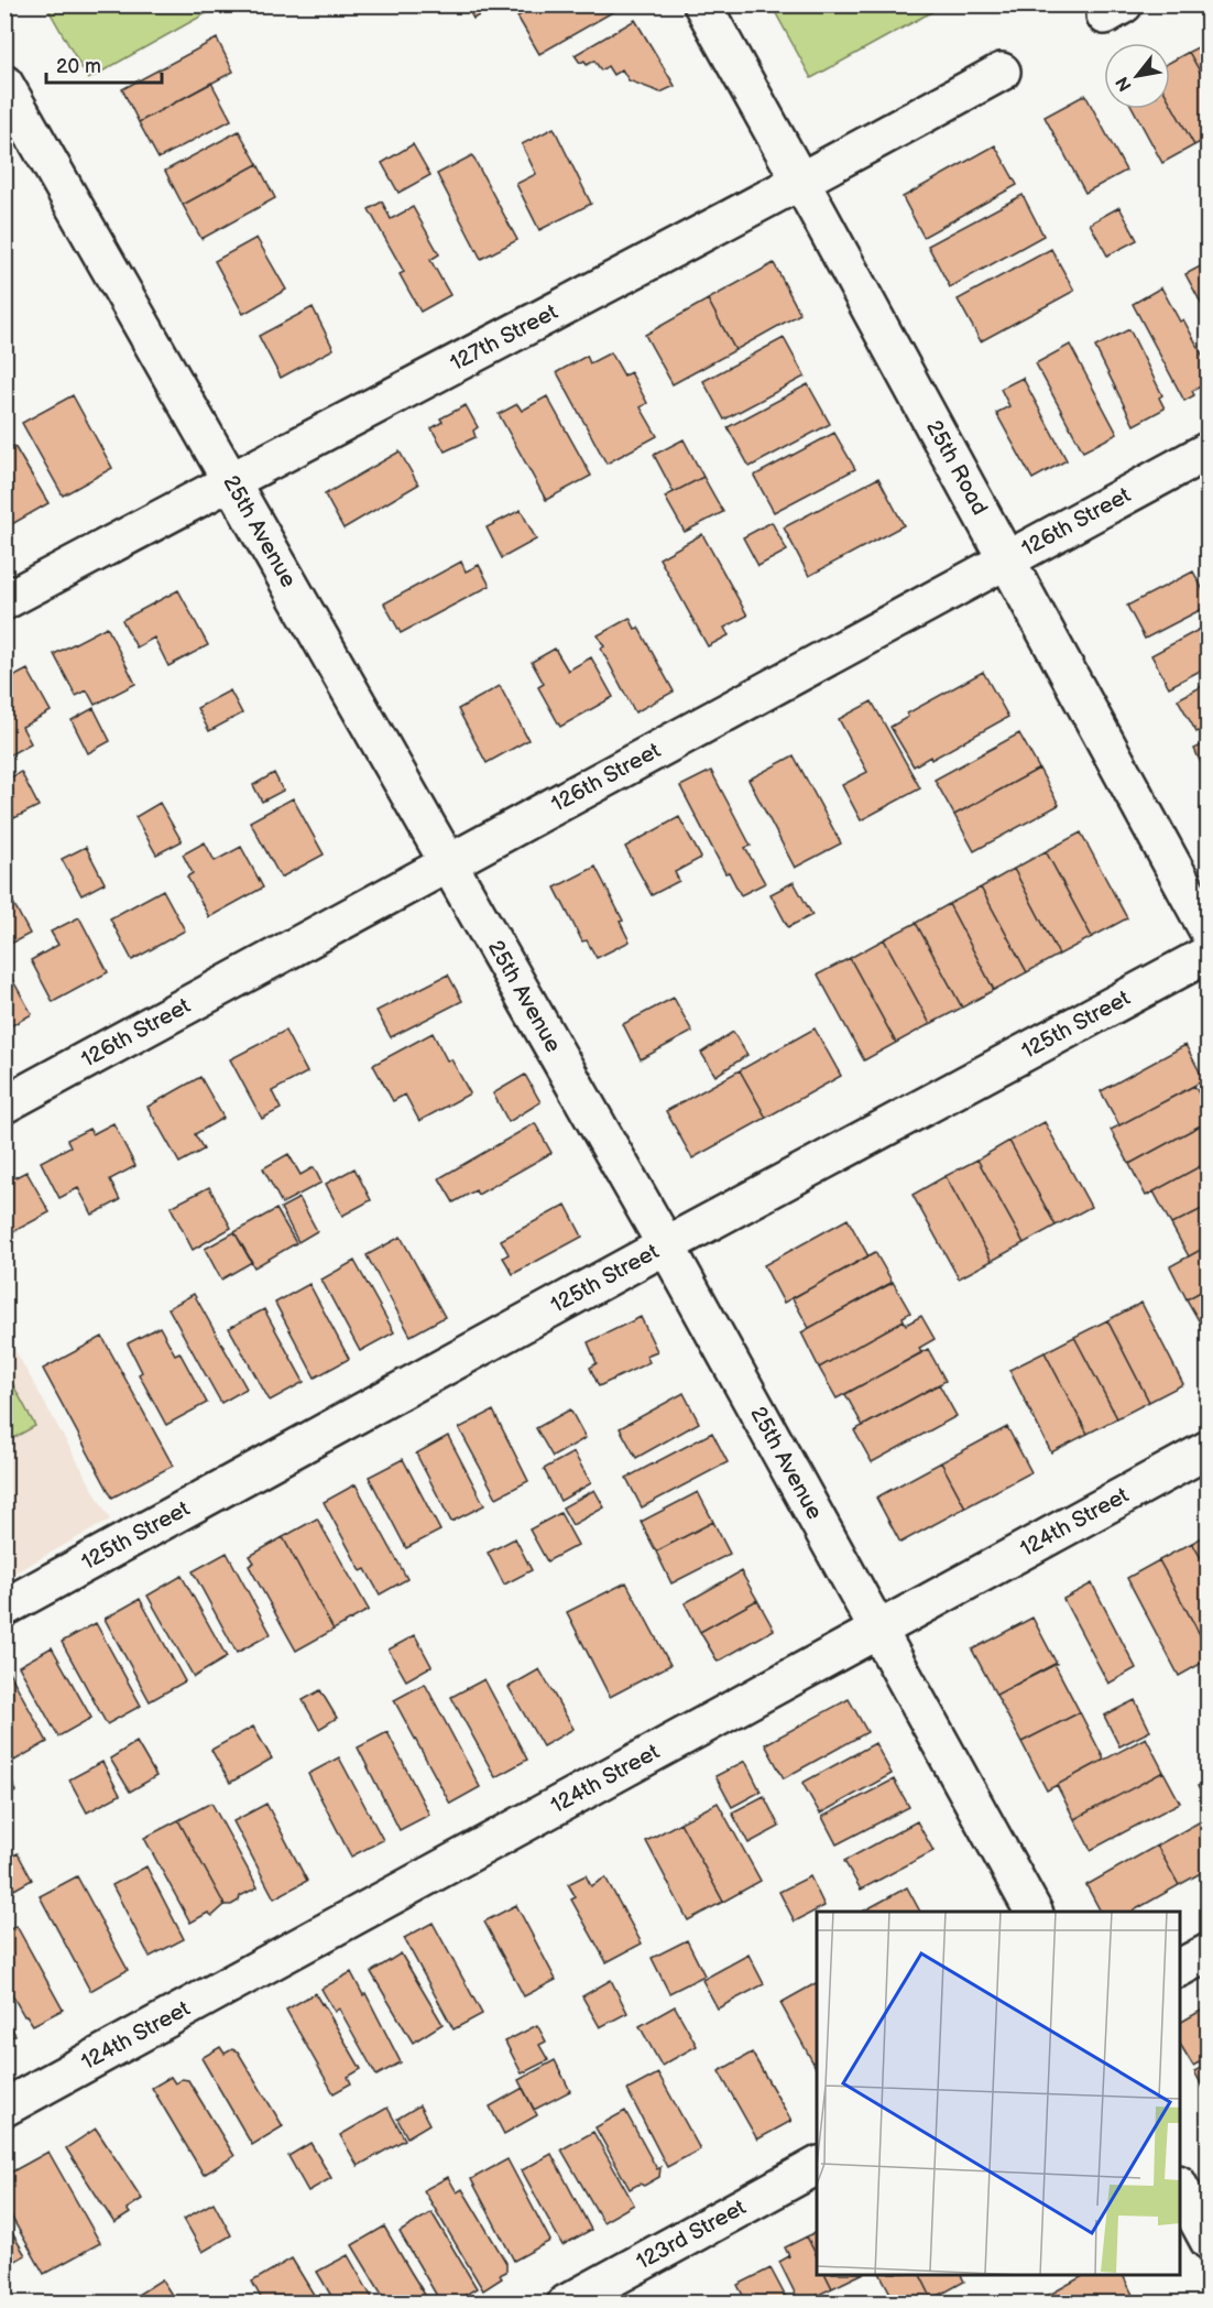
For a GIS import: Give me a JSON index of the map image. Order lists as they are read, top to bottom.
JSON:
{
  "streets": {
    "street": [
      "127th Street",
      "25th Road",
      "126th Street",
      "25th Avenue",
      "125th Street",
      "124th Street",
      "123rd Street"
    ]
  },
  "crossings": [
    ["127th Street", "25th Road"],
    ["127th Street", "25th Avenue"],
    ["25th Road", "126th Street"],
    ["126th Street", "25th Avenue"],
    ["25th Avenue", "125th Street"],
    ["25th Avenue", "124th Street"]
  ],
  "scale_bar": "20 m",
  "north": "bottom left"
}
